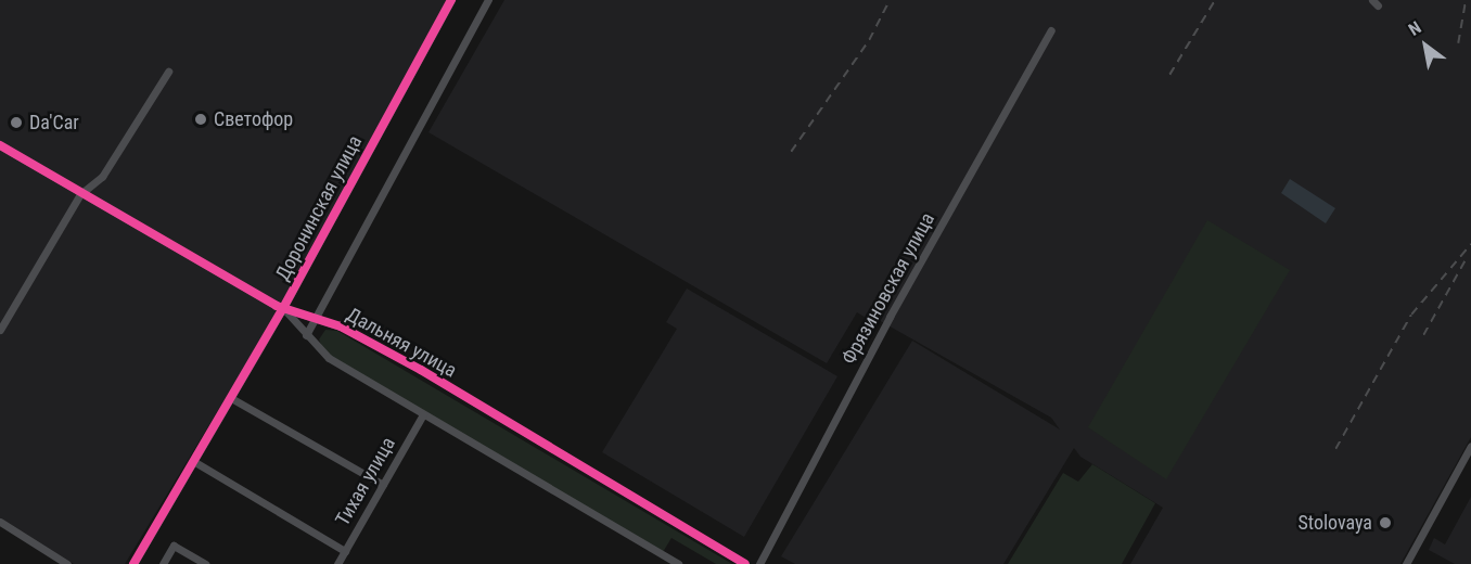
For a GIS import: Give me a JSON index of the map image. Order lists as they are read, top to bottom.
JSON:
{
  "streets": {
    "street": [
      "Доронинская улица",
      "Фрязиновская улица",
      "Дальняя улица",
      "Тихая улица"
    ]
  },
  "crossings": [
    ["Доронинская улица", "Дальняя улица"],
    ["Дальняя улица", "Тихая улица"]
  ],
  "places": ["Светофор", "Da'Car", "Stolovaya"],
  "north": "top left"
}
